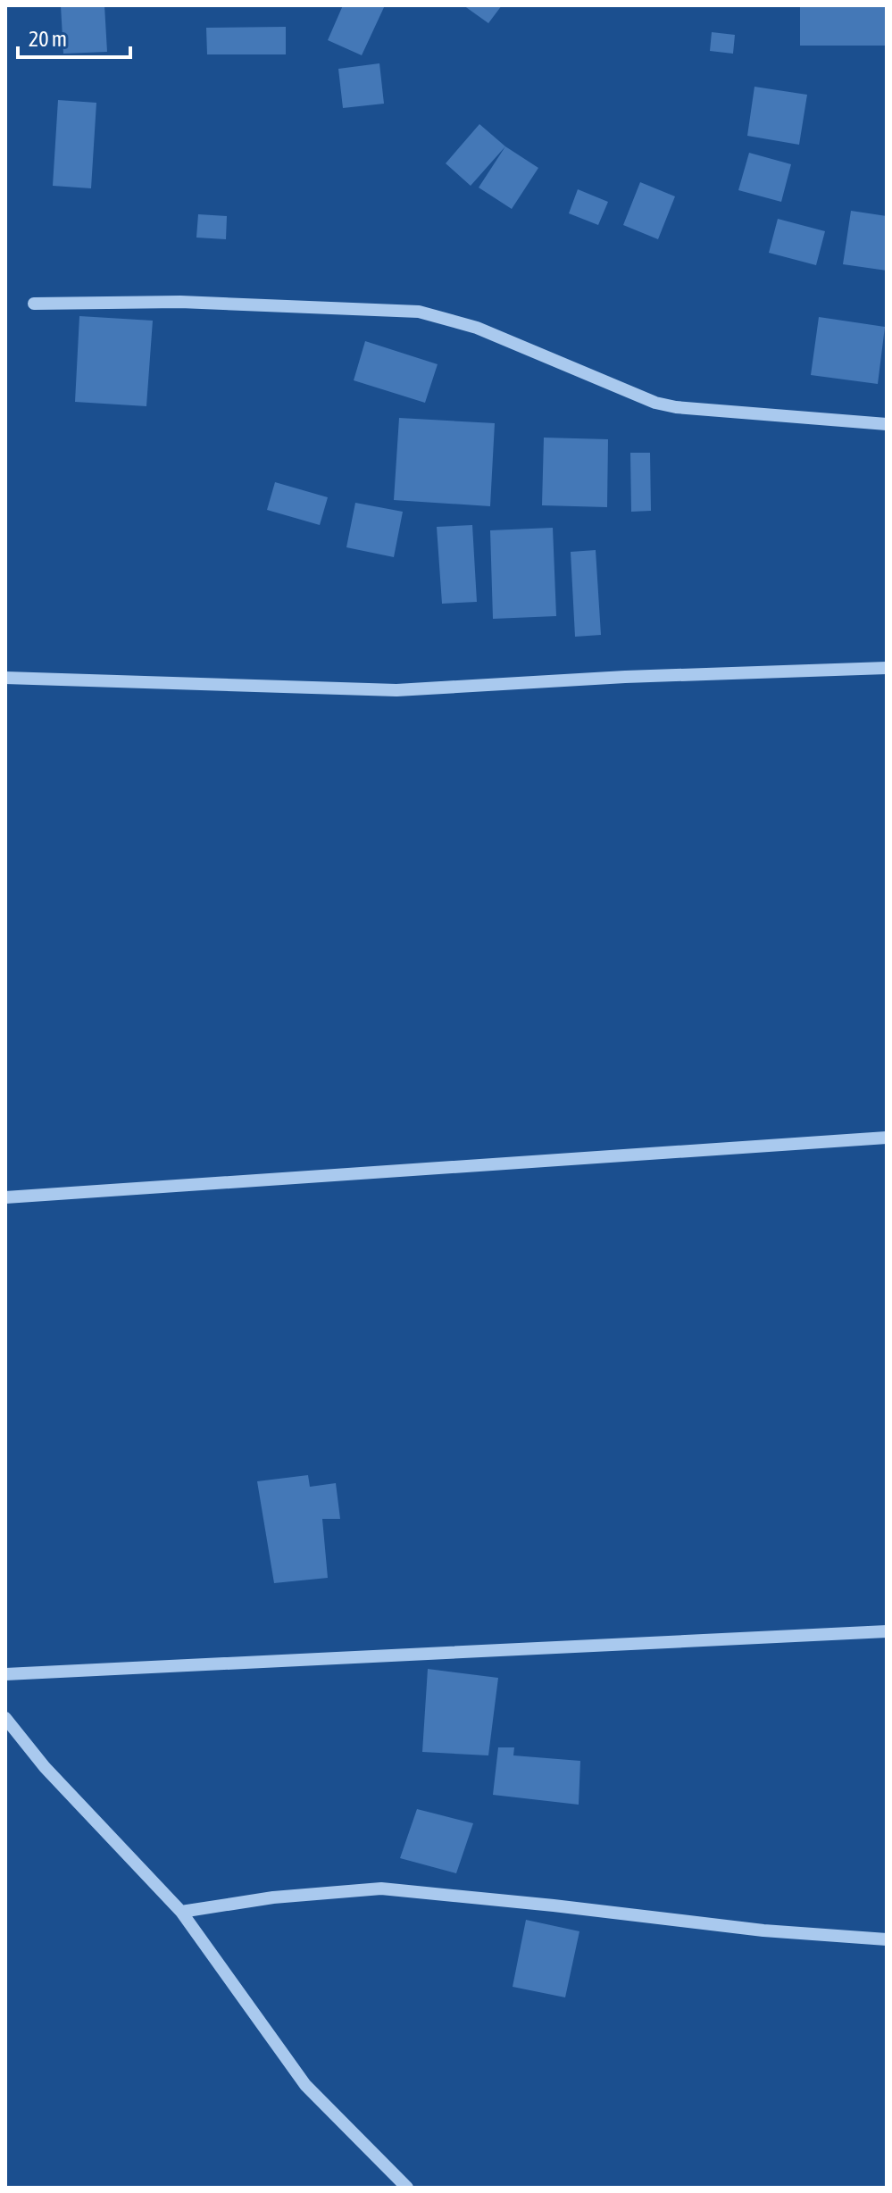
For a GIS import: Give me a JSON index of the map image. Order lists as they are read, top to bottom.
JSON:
{
  "scale_bar": "20 m"
}
